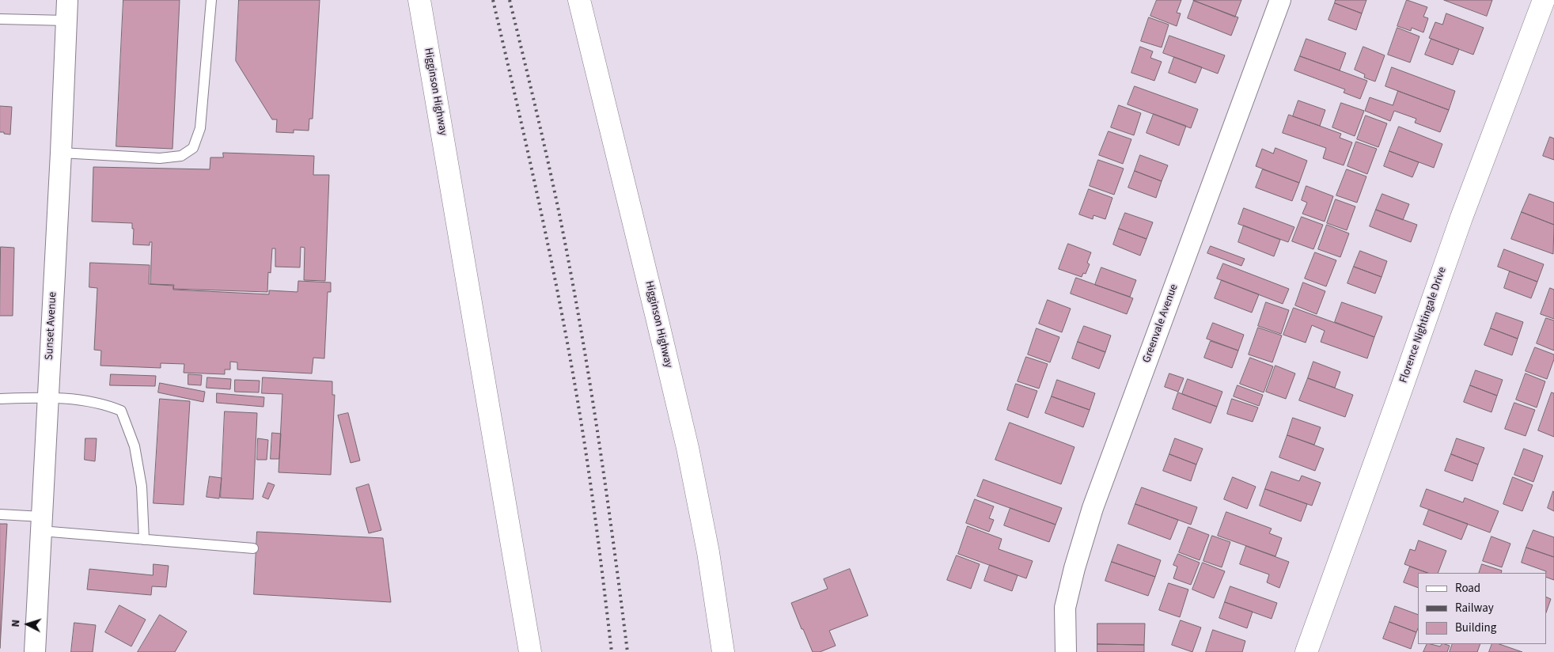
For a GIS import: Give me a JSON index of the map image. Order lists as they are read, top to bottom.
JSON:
{
  "streets": {
    "main road": ["Higginson Highway", "Florence Nightingale Drive"],
    "street": ["Greenvale Avenue", "Sunset Avenue"]
  },
  "legend": ["Road", "Railway", "Building"],
  "north": "left"
}
